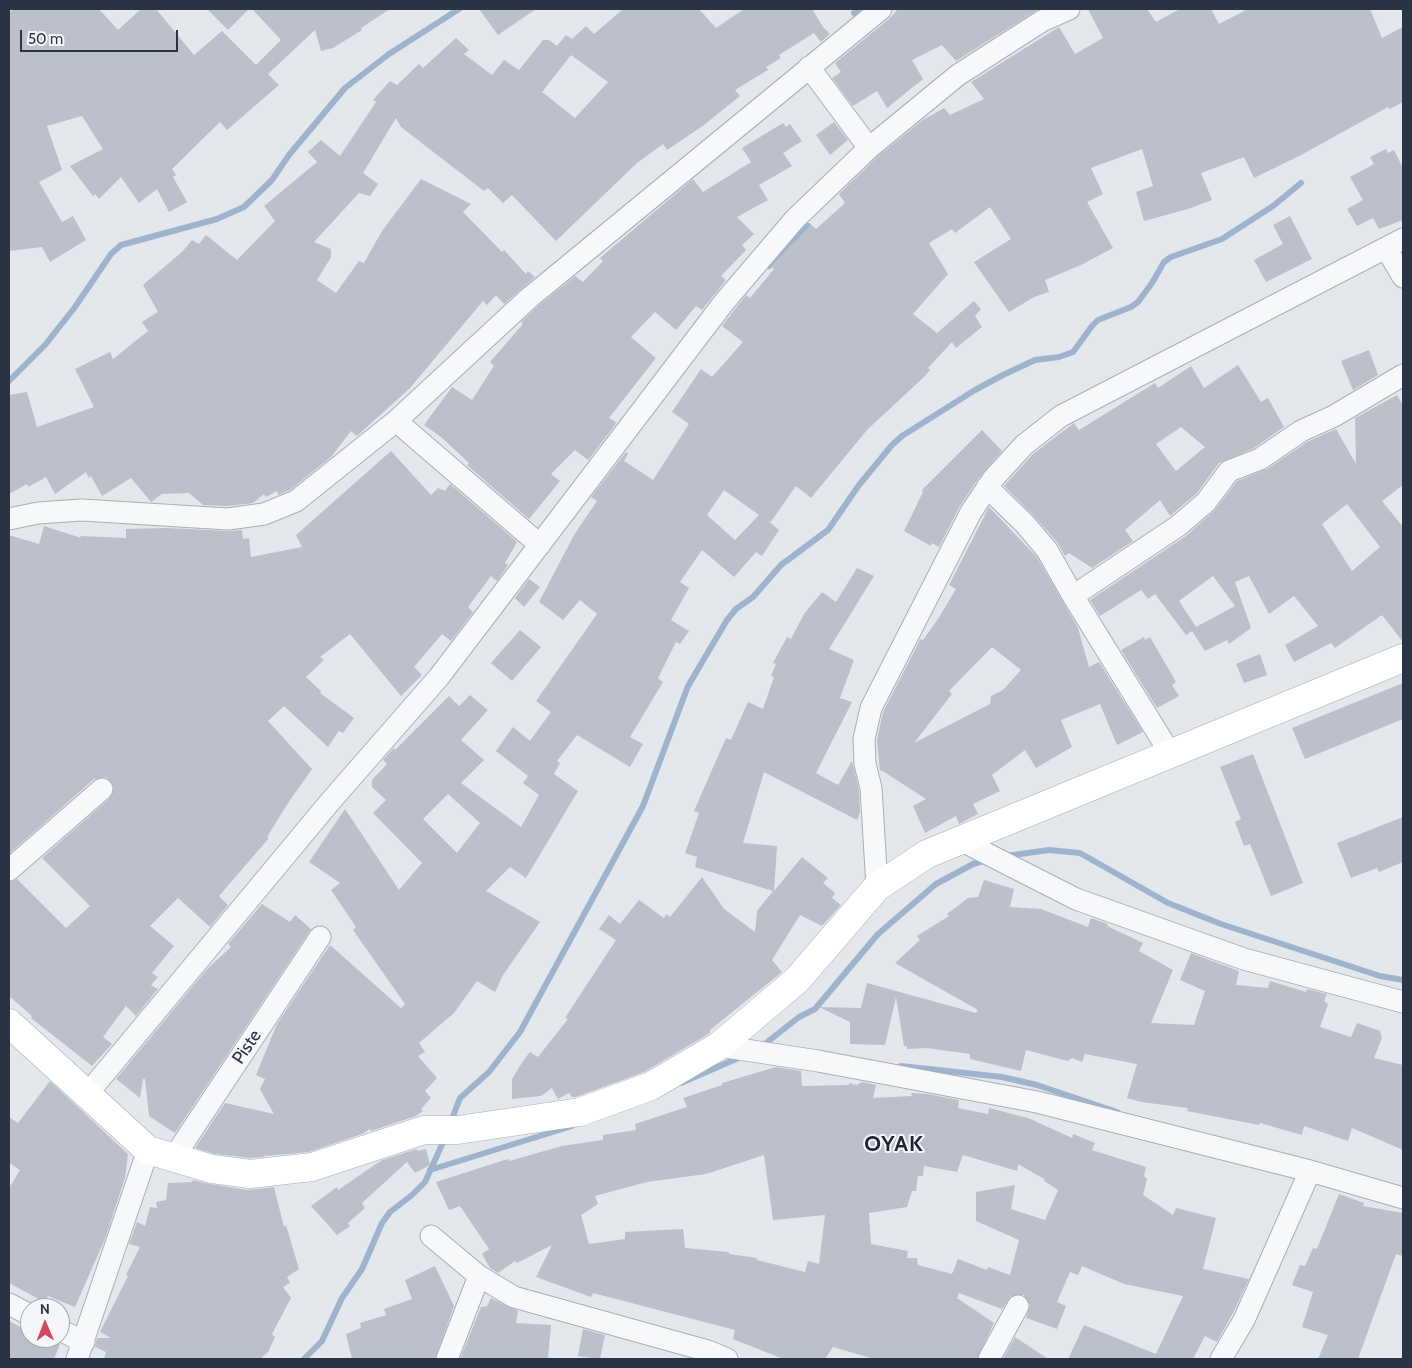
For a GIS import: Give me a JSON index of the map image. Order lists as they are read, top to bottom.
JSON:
{
  "streets": {
    "street": ["Piste"]
  },
  "districts": ["OYAK"],
  "scale_bar": "50 m",
  "north": "top"
}
